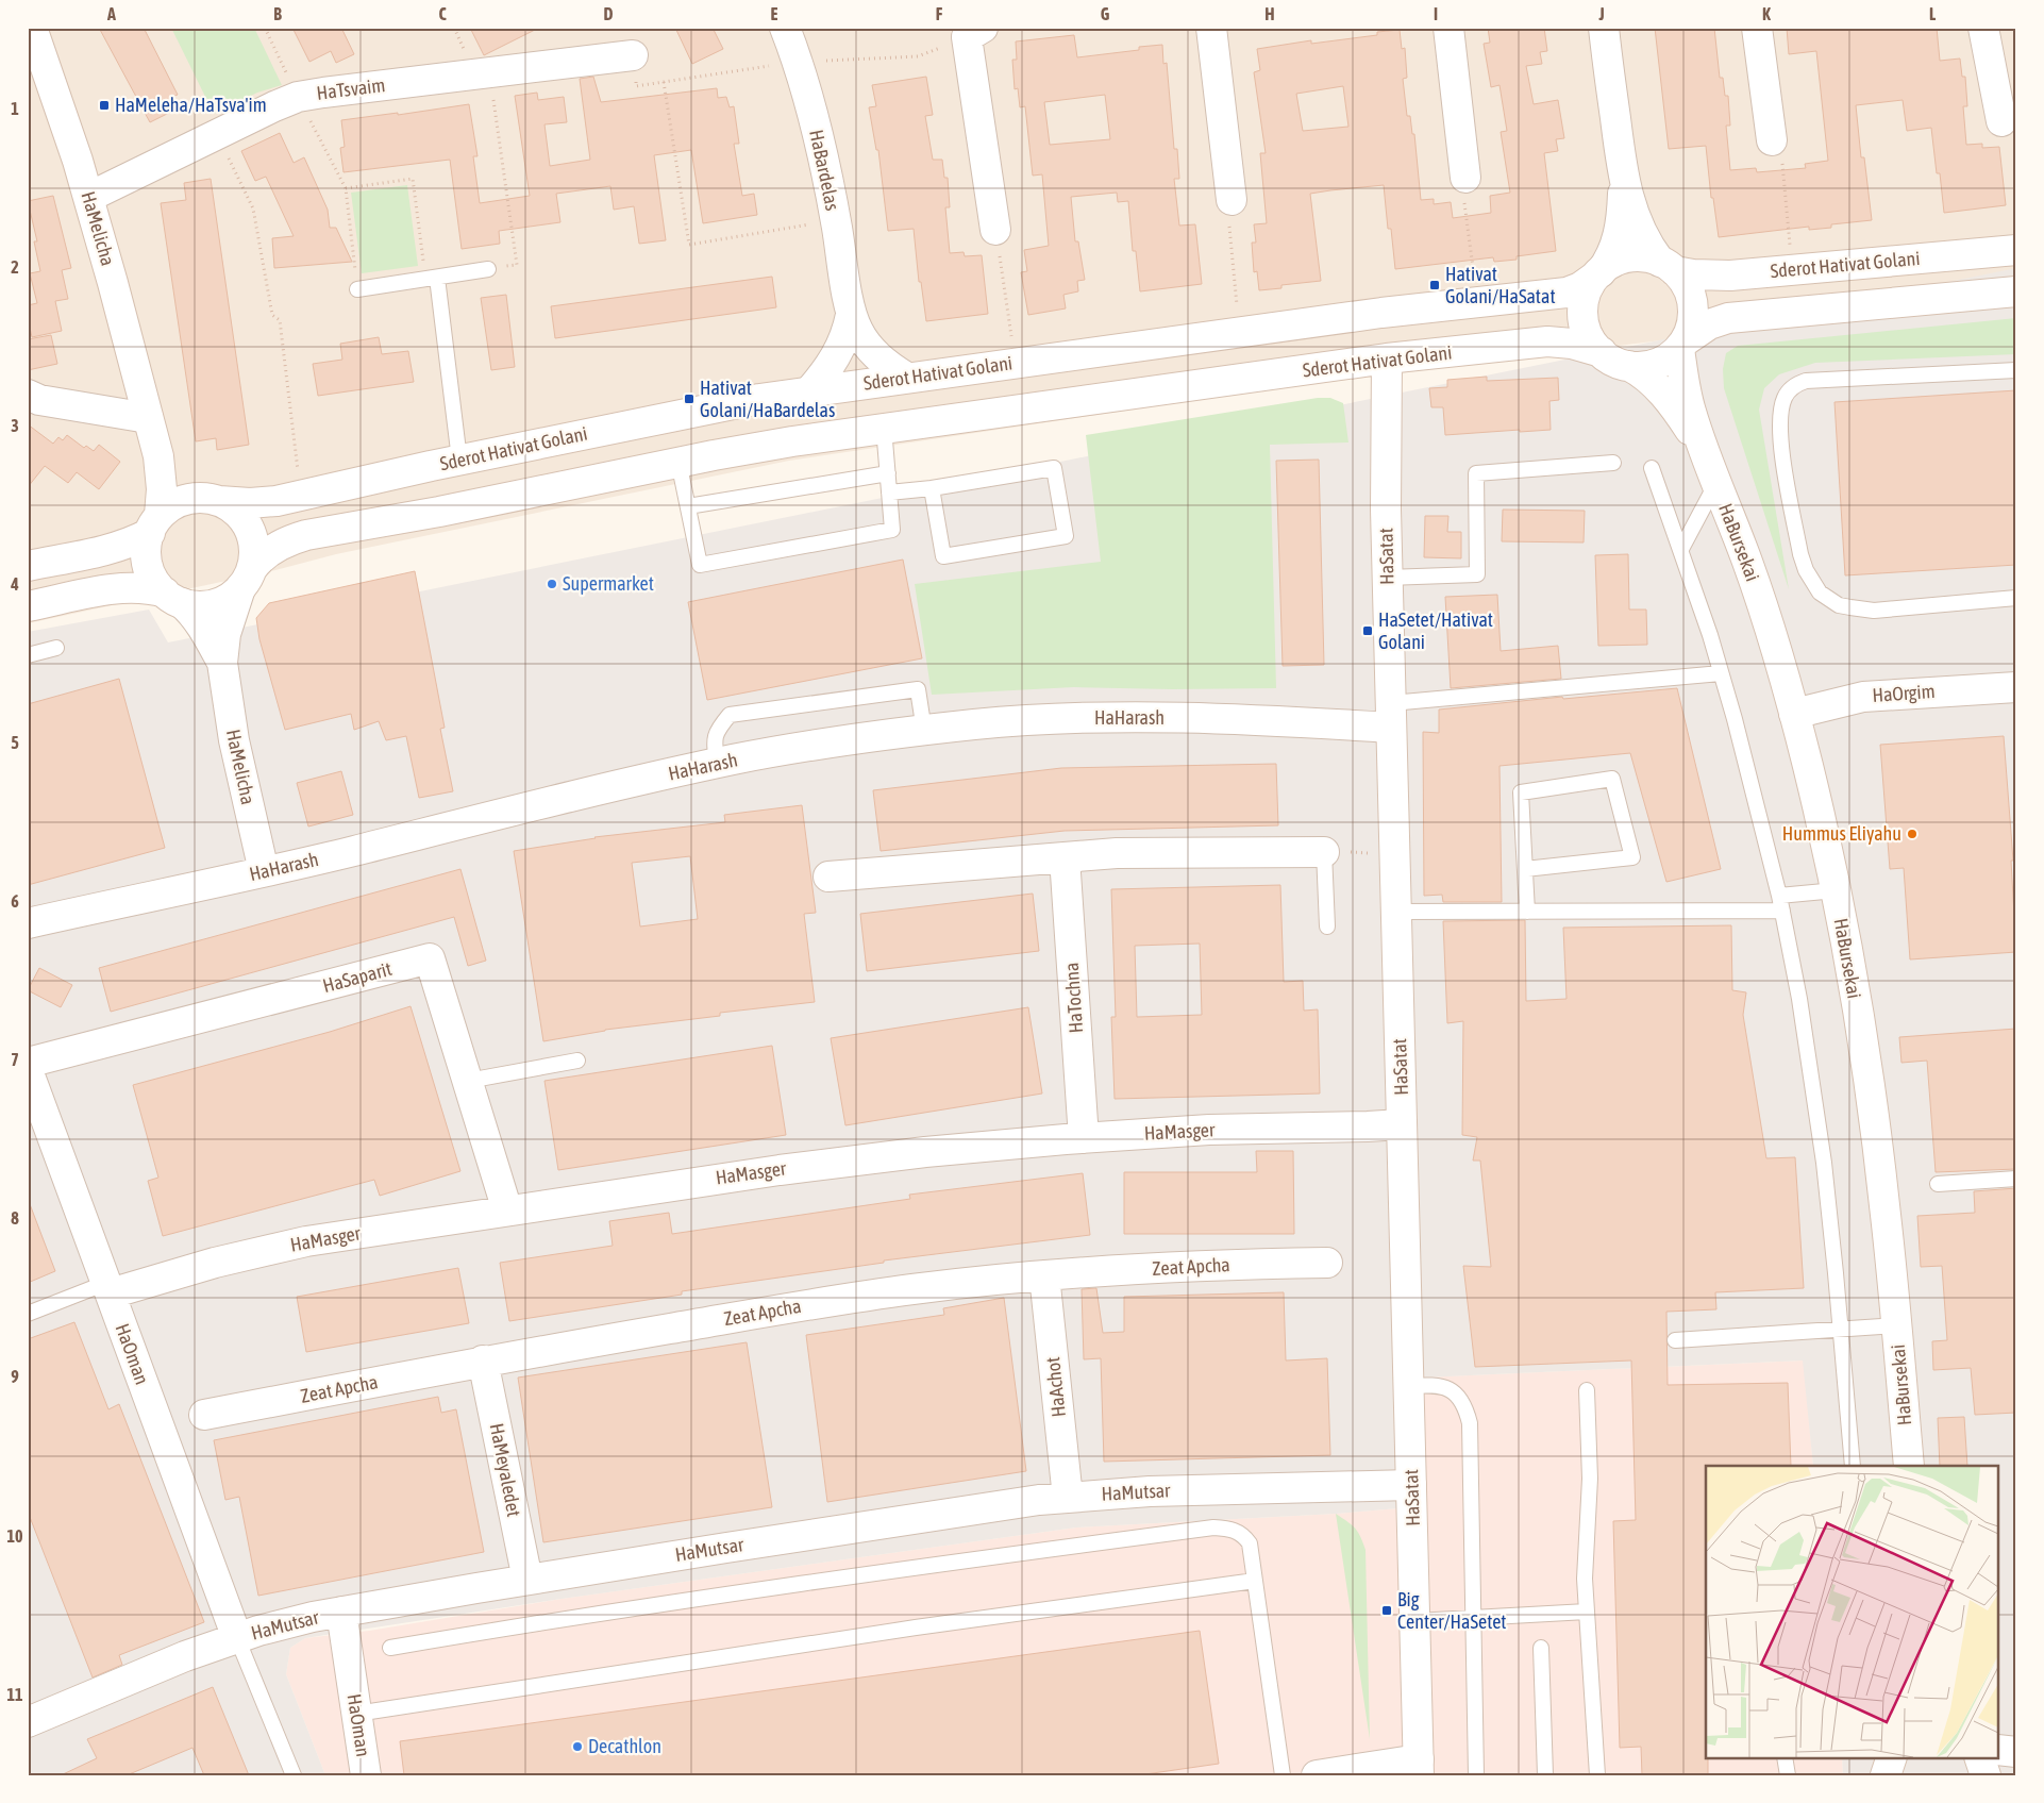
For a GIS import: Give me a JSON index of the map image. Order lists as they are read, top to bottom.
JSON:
{
  "streets": {
    "street": [
      "HaTsvaim",
      "HaBardelas",
      "HaMelicha",
      "Sderot Hativat Golani",
      "HaBursekai",
      "HaSatat",
      "HaOrgim",
      "HaHarash",
      "HaSaparit",
      "HaTochna",
      "HaMasger",
      "Zeat Apcha",
      "HaOman",
      "HaAchot",
      "HaMeyaledet",
      "HaMutsar"
    ]
  },
  "crossings": [
    ["HaTsvaim", "HaMelicha"],
    ["HaBardelas", "Sderot Hativat Golani"],
    ["HaMelicha", "Sderot Hativat Golani"],
    ["HaMelicha", "HaHarash"],
    ["Sderot Hativat Golani", "HaBursekai"],
    ["Sderot Hativat Golani", "HaSatat"],
    ["HaBursekai", "HaOrgim"],
    ["HaSatat", "HaHarash"],
    ["HaSatat", "HaMasger"],
    ["HaSatat", "HaMutsar"],
    ["HaSaparit", "HaMasger"],
    ["HaTochna", "HaMasger"],
    ["HaMasger", "HaOman"],
    ["Zeat Apcha", "HaAchot"],
    ["Zeat Apcha", "HaMeyaledet"],
    ["HaOman", "HaMutsar"],
    ["HaAchot", "HaMutsar"],
    ["HaMeyaledet", "HaMutsar"]
  ],
  "places": {
    "transit": [
      "HaMeleha/HaTsva'im",
      "Hativat Golani/HaSatat",
      "Hativat Golani/HaBardelas",
      "HaSetet/Hativat Golani",
      "Big Center/HaSetet"
    ],
    "other": ["Supermarket", "Hummus Eliyahu", "Decathlon"]
  },
  "grid": {
    "columns": [
      "A",
      "B",
      "C",
      "D",
      "E",
      "F",
      "G",
      "H",
      "I",
      "J",
      "K",
      "L"
    ],
    "rows": [
      "1",
      "2",
      "3",
      "4",
      "5",
      "6",
      "7",
      "8",
      "9",
      "10",
      "11"
    ]
  }
}
